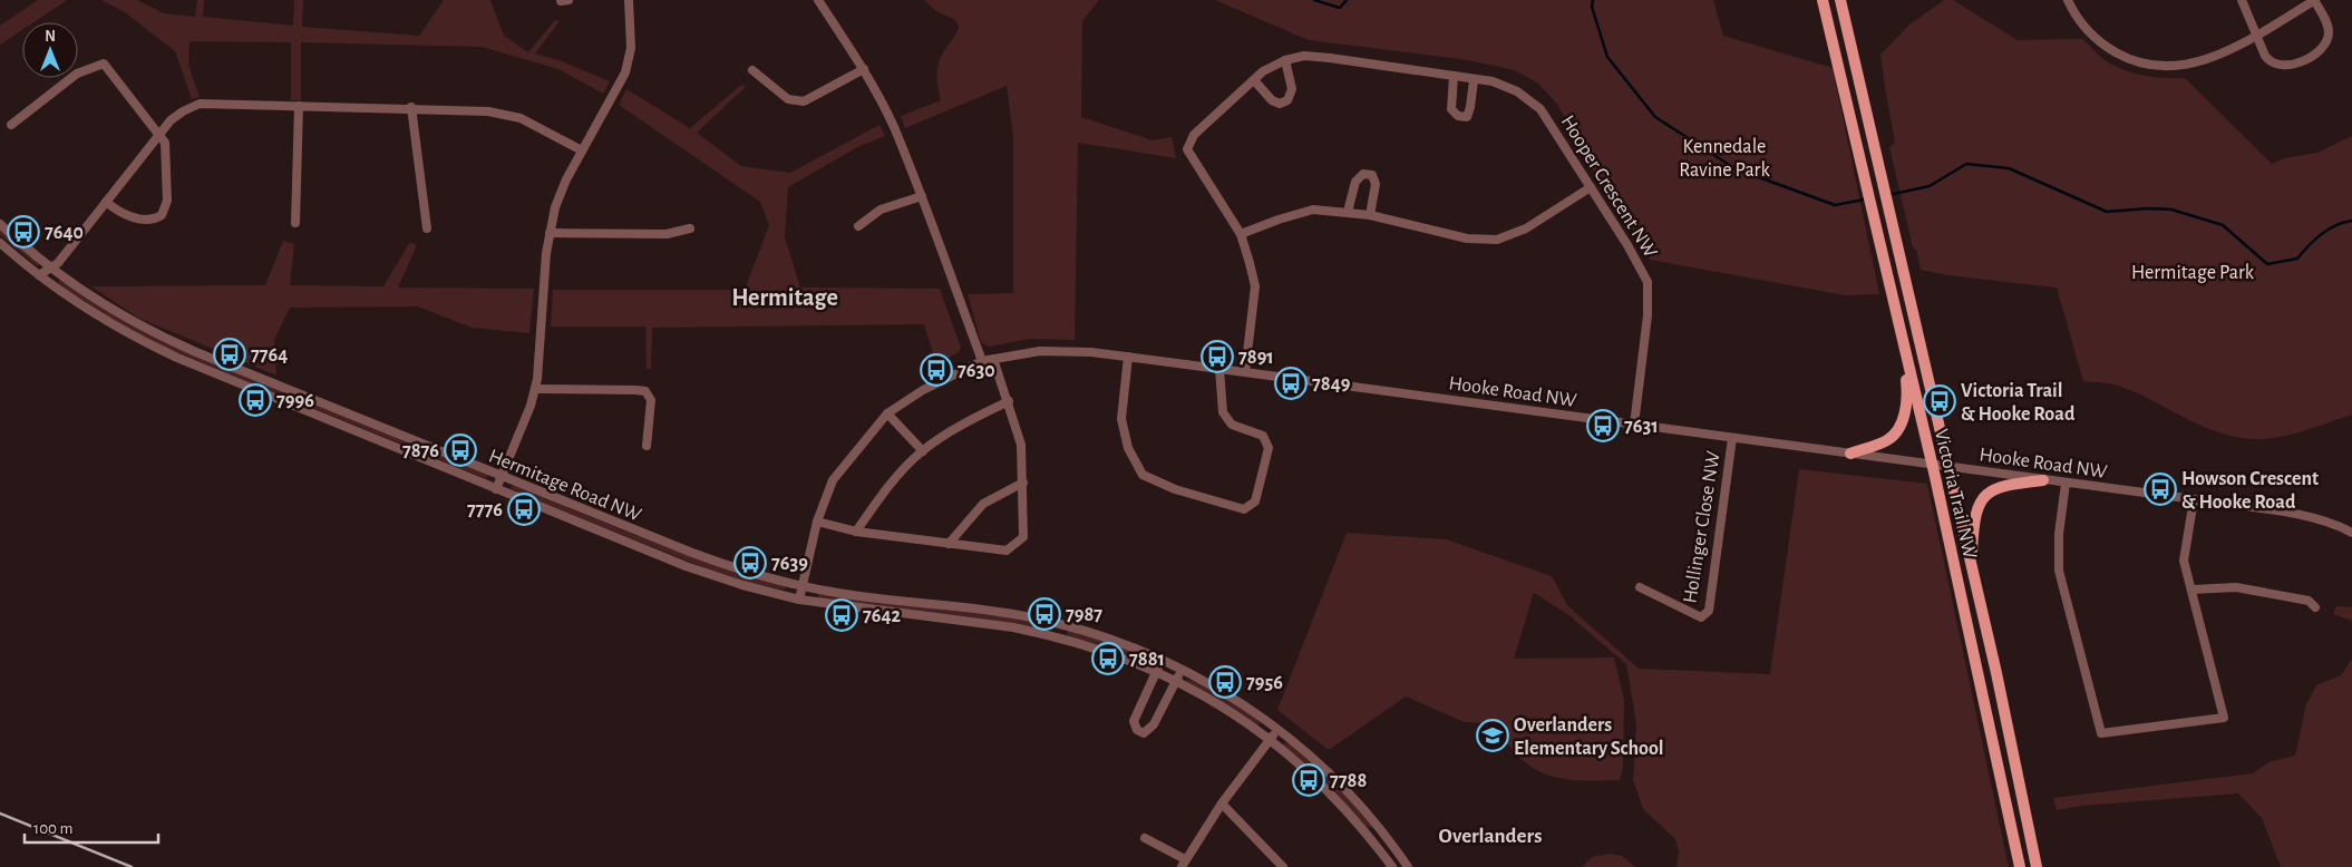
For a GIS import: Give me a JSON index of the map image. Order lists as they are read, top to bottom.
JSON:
{
  "streets": {
    "main road": ["Victoria Trail NW"],
    "street": [
      "Hooper Crescent NW",
      "Hooke Road NW",
      "Hermitage Road NW",
      "Hollinger Close NW"
    ]
  },
  "crossings": [
    ["Hooper Crescent NW", "Hooke Road NW"],
    ["Hooke Road NW", "Hermitage Road NW"],
    ["Hooke Road NW", "Victoria Trail NW"],
    ["Hooke Road NW", "Hollinger Close NW"]
  ],
  "districts": ["Hermitage", "Overlanders"],
  "parks": ["Kennedale Ravine Park", "Hermitage Park"],
  "places": {
    "bus stop": [
      "7640",
      "7764",
      "7891",
      "7630",
      "7849",
      "7996",
      "Victoria Trail & Hooke Road",
      "7631",
      "7876",
      "Howson Crescent & Hooke Road",
      "7776",
      "7639",
      "7987",
      "7642",
      "7881",
      "7956",
      "7788"
    ],
    "school or university": ["Overlanders Elementary School"]
  },
  "scale_bar": "100 m",
  "north": "top"
}
